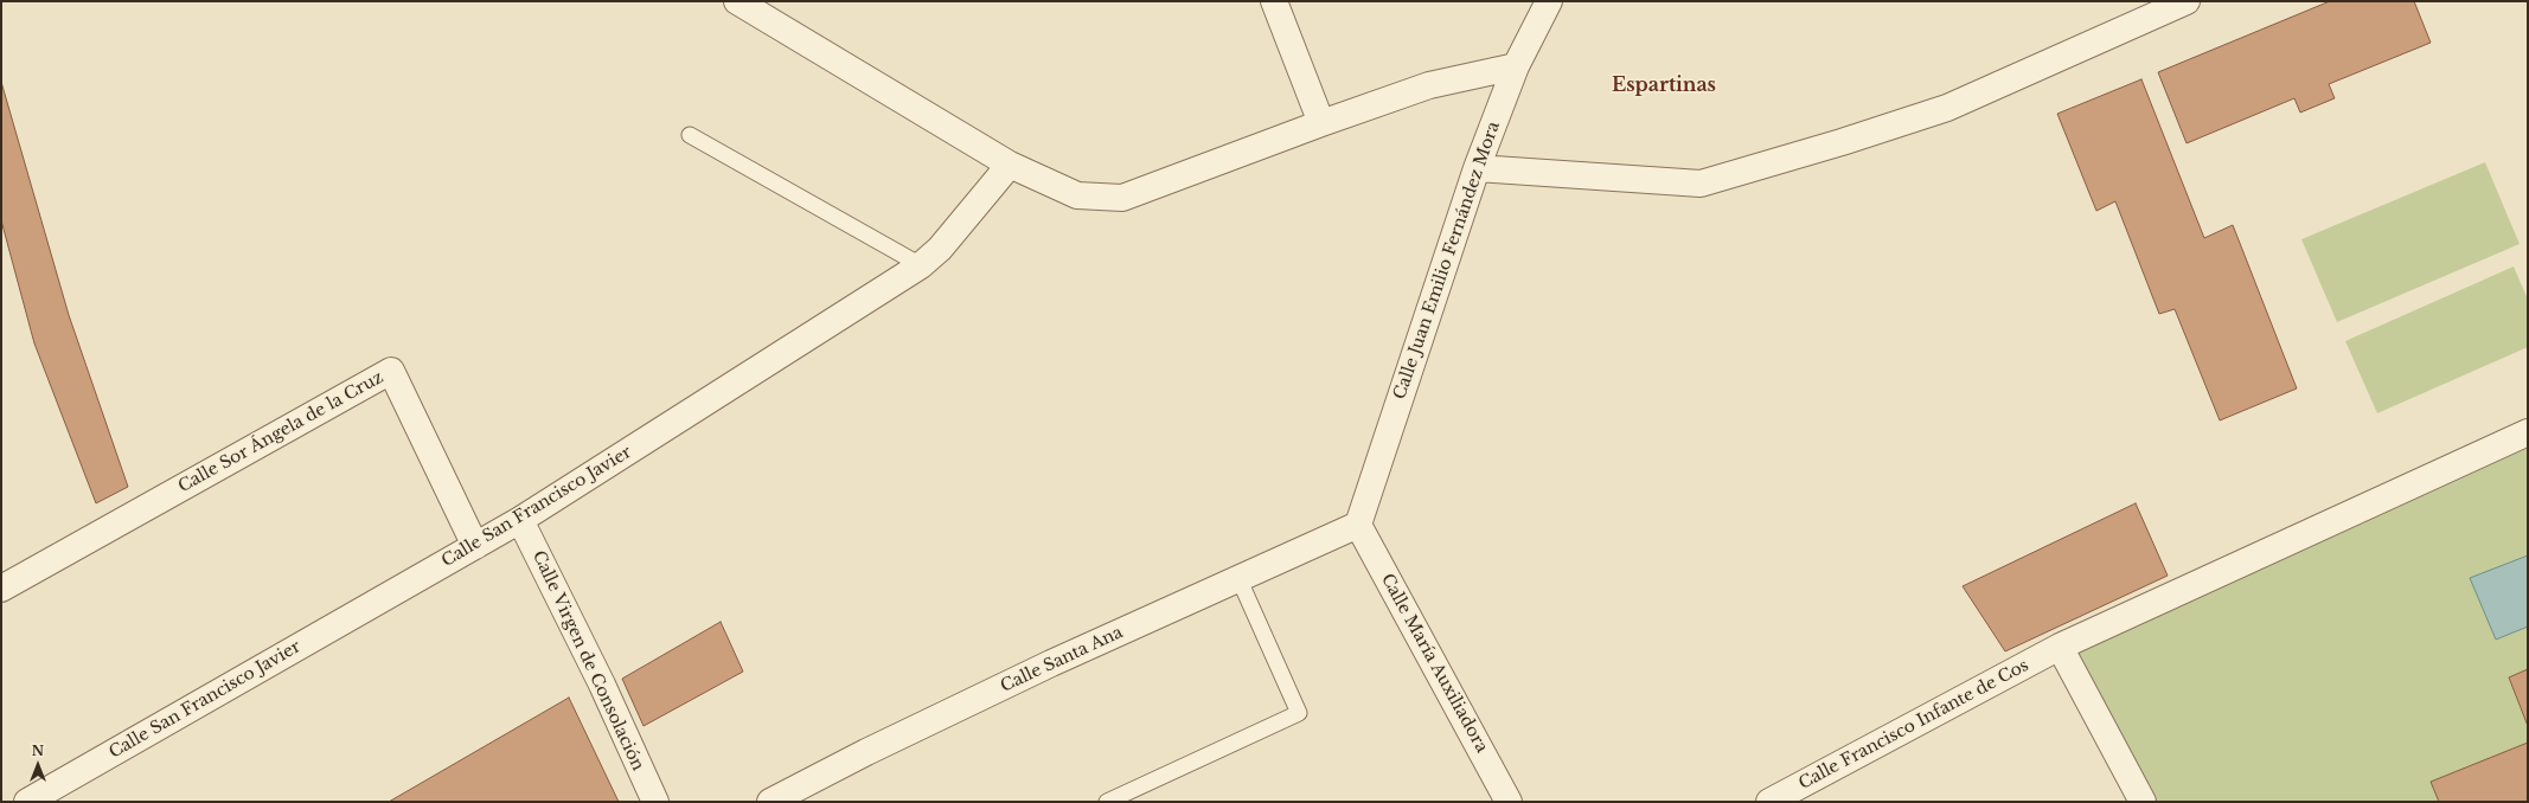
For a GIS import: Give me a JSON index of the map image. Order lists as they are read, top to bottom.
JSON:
{
  "streets": {
    "street": [
      "Calle Juan Emilio Fernández Mora",
      "Calle Sor Ángela de la Cruz",
      "Calle San Francisco Javier",
      "Calle Santa Ana",
      "Calle Virgen de Consolación",
      "Calle María Auxiliadora",
      "Calle Francisco Infante de Cos"
    ]
  },
  "crossings": [
    ["Calle Juan Emilio Fernández Mora", "Calle Santa Ana"],
    ["Calle Juan Emilio Fernández Mora", "Calle María Auxiliadora"],
    ["Calle Sor Ángela de la Cruz", "Calle San Francisco Javier"],
    ["Calle San Francisco Javier", "Calle Virgen de Consolación"],
    ["Calle Santa Ana", "Calle María Auxiliadora"]
  ],
  "districts": ["Espartinas"],
  "north": "top"
}
